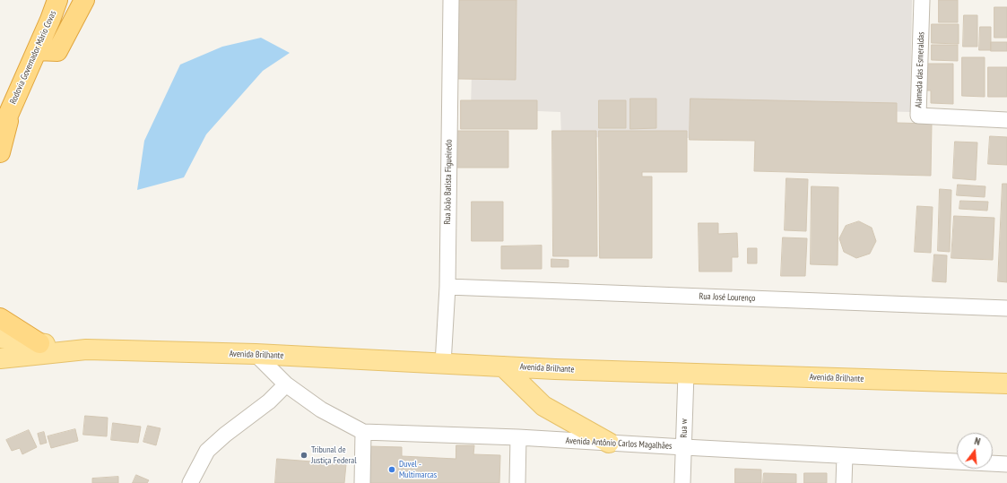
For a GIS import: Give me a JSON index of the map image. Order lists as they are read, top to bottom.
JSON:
{
  "streets": {
    "highway": ["Rodovia Governador Mário Covas"],
    "main road": ["Avenida Brilhante"],
    "street": [
      "Alameda das Esmeraldas",
      "Rua João Batista Figueiredo",
      "Rua José Lourenço",
      "Rua w",
      "Avenida Antônio Carlos Magalhães"
    ]
  },
  "crossings": [
    ["Rua João Batista Figueiredo", "Rua José Lourenço"],
    ["Rua João Batista Figueiredo", "Avenida Brilhante"],
    ["Avenida Brilhante", "Rua w"],
    ["Avenida Brilhante", "Avenida Antônio Carlos Magalhães"],
    ["Rua w", "Avenida Antônio Carlos Magalhães"]
  ],
  "places": ["Tribunal de Justiça Federal", "Duvel - Multimarcas"],
  "north": "top"
}
